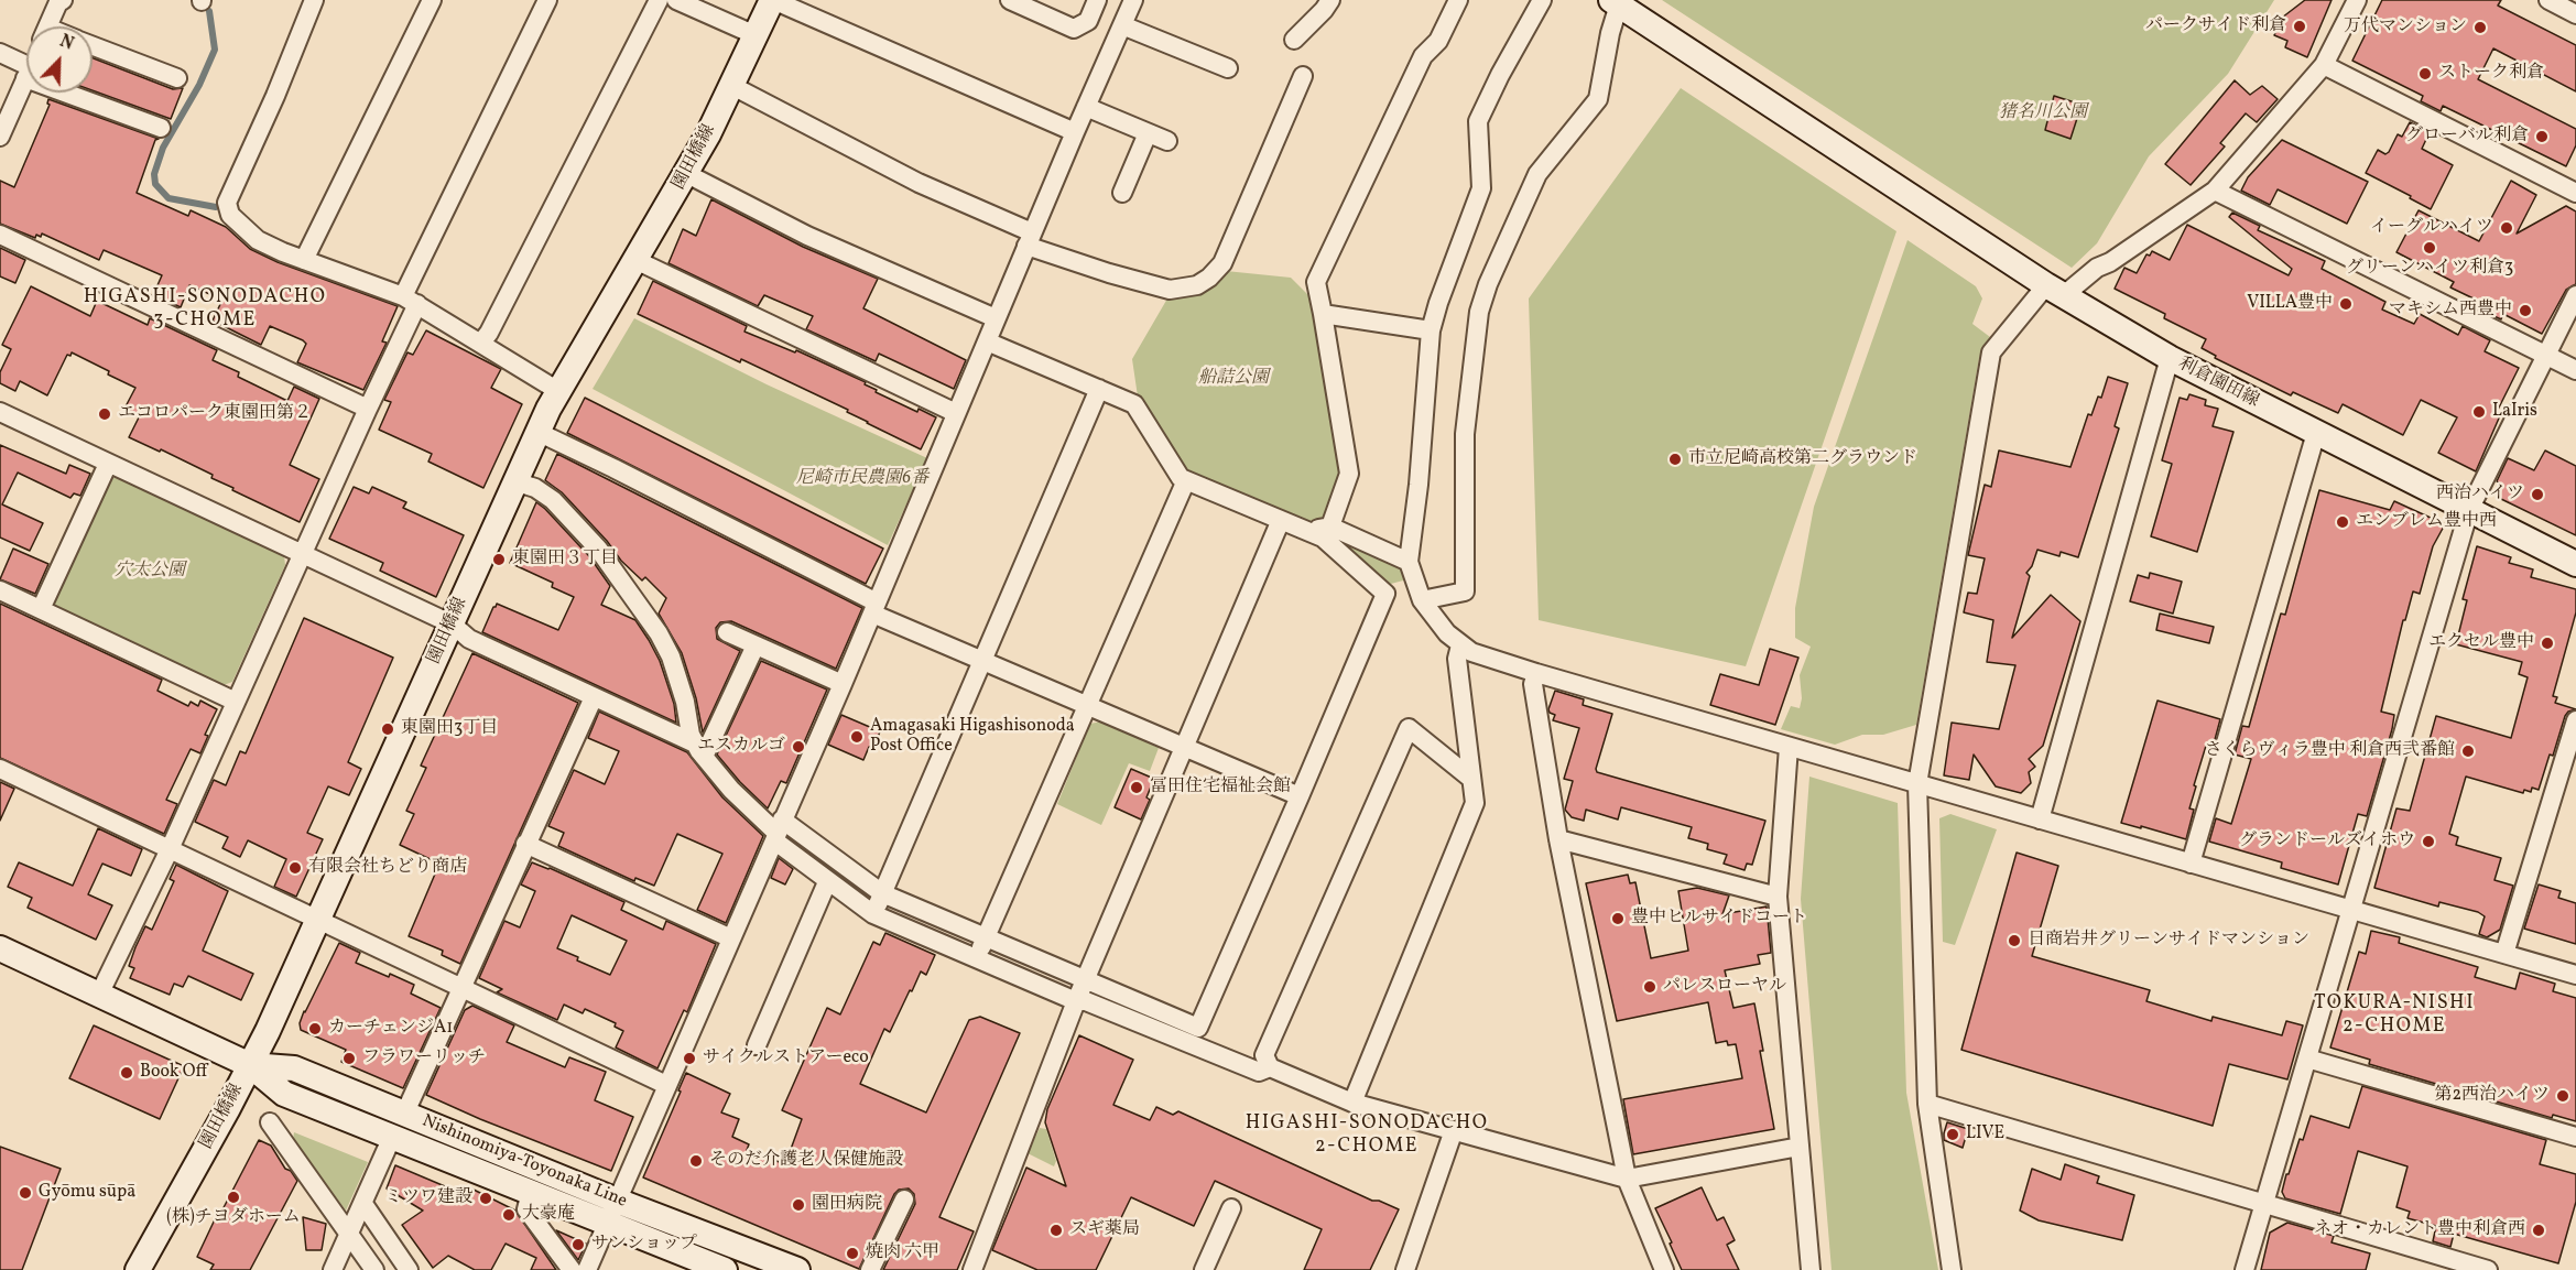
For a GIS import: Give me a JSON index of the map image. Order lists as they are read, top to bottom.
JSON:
{
  "streets": {
    "street": ["園田橋線", "利倉園田線", "Nishinomiya-Toyonaka Line"]
  },
  "crossings": [
    ["園田橋線", "Nishinomiya-Toyonaka Line"]
  ],
  "districts": ["HIGASHI-SONODACHO 3-CHOME", "TOKURA-NISHI 2-CHOME", "HIGASHI-SONODACHO 2-CHOME"],
  "parks": [
    "猪名川公園",
    "船詰公園",
    "尼崎市民農園6番",
    "穴太公園"
  ],
  "places": [
    "パークサイド利倉",
    "万代マンション",
    "ストーク利倉",
    "グローバル利倉",
    "イーグルハイツ",
    "グリーンハイツ利倉3",
    "VILLA豊中",
    "マキシム西豊中",
    "LaIris",
    "エコロパーク東園田第２",
    "市立尼崎高校第二グラウンド",
    "西治ハイツ",
    "エンブレム豊中西",
    "東園田３丁目",
    "エクセル豊中",
    "東園田3丁目",
    "Amagasaki Higashisonoda Post Office",
    "エスカルゴ",
    "さくらヴィラ豊中 利倉西弐番館",
    "冨田住宅福祉会館",
    "グランドールズイホウ",
    "有限会社ちどり商店",
    "豊中ヒルサイドコート",
    "日商岩井グリーンサイドマンション",
    "パレスローヤル",
    "カーチェンジA1",
    "フラワーリッチ",
    "サイクルストアーeco",
    "Book Off",
    "第2西治ハイツ",
    "LIVE",
    "そのだ介護老人保健施設",
    "Gyōmu sūpā",
    "(株)チヨダホーム",
    "ミツワ建設",
    "園田病院",
    "大豪庵",
    "スギ薬局",
    "ネオ・カレント豊中利倉西",
    "サンショップ",
    "焼肉 六甲"
  ],
  "north": "top right"
}
